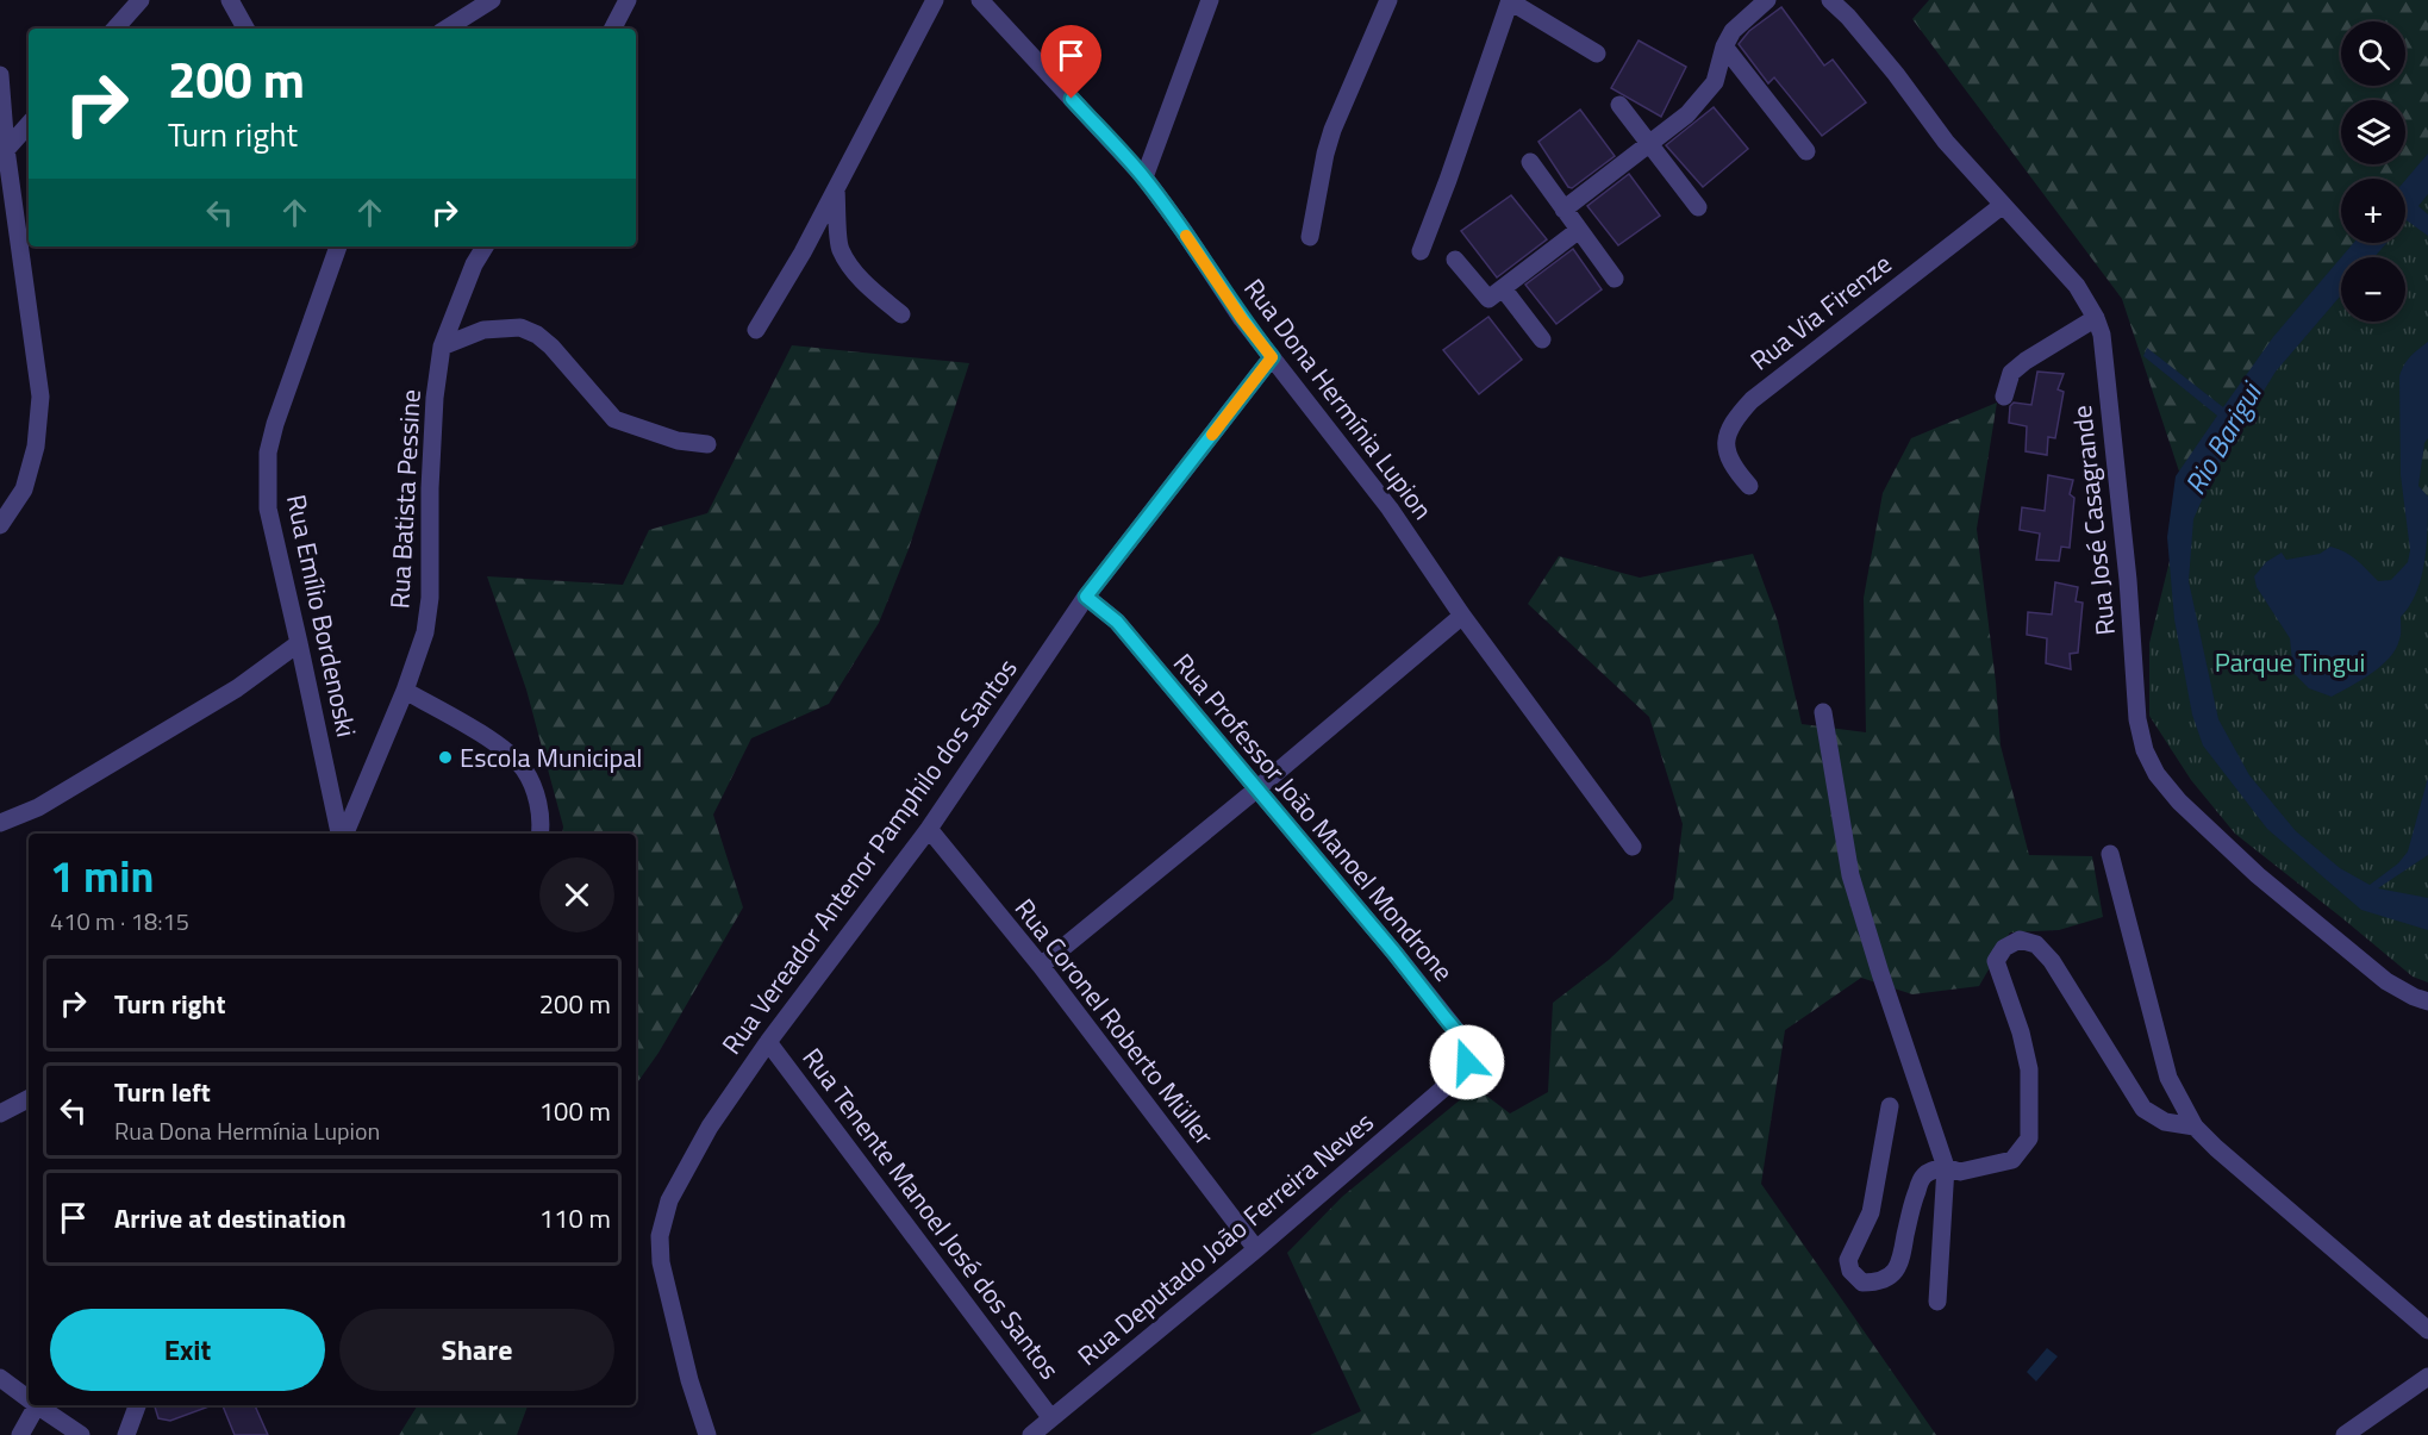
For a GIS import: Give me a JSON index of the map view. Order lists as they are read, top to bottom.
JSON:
{
  "streets": {
    "street": [
      "Rua Via Firenze",
      "Rua Dona Hermínia Lupion",
      "Rua Batista Pessine",
      "Rua José Casagrande",
      "Rua Emílio Bordenoski",
      "Rua Professor João Manoel Mondrone",
      "Rua Vereador Antenor Pamphilo dos Santos",
      "Rua Coronel Roberto Müller",
      "Rua Tenente Manoel José dos Santos",
      "Rua Deputado João Ferreira Neves"
    ]
  },
  "crossings": [
    ["Rua Via Firenze", "Rua José Casagrande"],
    ["Rua Dona Hermínia Lupion", "Rua Vereador Antenor Pamphilo dos Santos"],
    ["Rua Professor João Manoel Mondrone", "Rua Vereador Antenor Pamphilo dos Santos"],
    ["Rua Professor João Manoel Mondrone", "Rua Deputado João Ferreira Neves"],
    ["Rua Vereador Antenor Pamphilo dos Santos", "Rua Coronel Roberto Müller"],
    ["Rua Vereador Antenor Pamphilo dos Santos", "Rua Tenente Manoel José dos Santos"],
    ["Rua Coronel Roberto Müller", "Rua Deputado João Ferreira Neves"],
    ["Rua Tenente Manoel José dos Santos", "Rua Deputado João Ferreira Neves"]
  ],
  "water": ["Rio Barigui"],
  "parks": ["Parque Tingui"],
  "places": ["Escola Municipal"],
  "page": {
    "map_buttons": ["+", "−"],
    "turn": ["200 m", "Turn right"],
    "heading": ["1 min", "410 m · 18:15"],
    "list": [
      {
        "name": "Turn right",
        "value": "200 m"
      },
      {
        "name": "Turn left",
        "note": "Rua Dona Hermínia Lupion",
        "value": "100 m"
      },
      {
        "name": "Arrive at destination",
        "value": "110 m"
      }
    ],
    "buttons": ["Exit", "Share"]
  }
}
